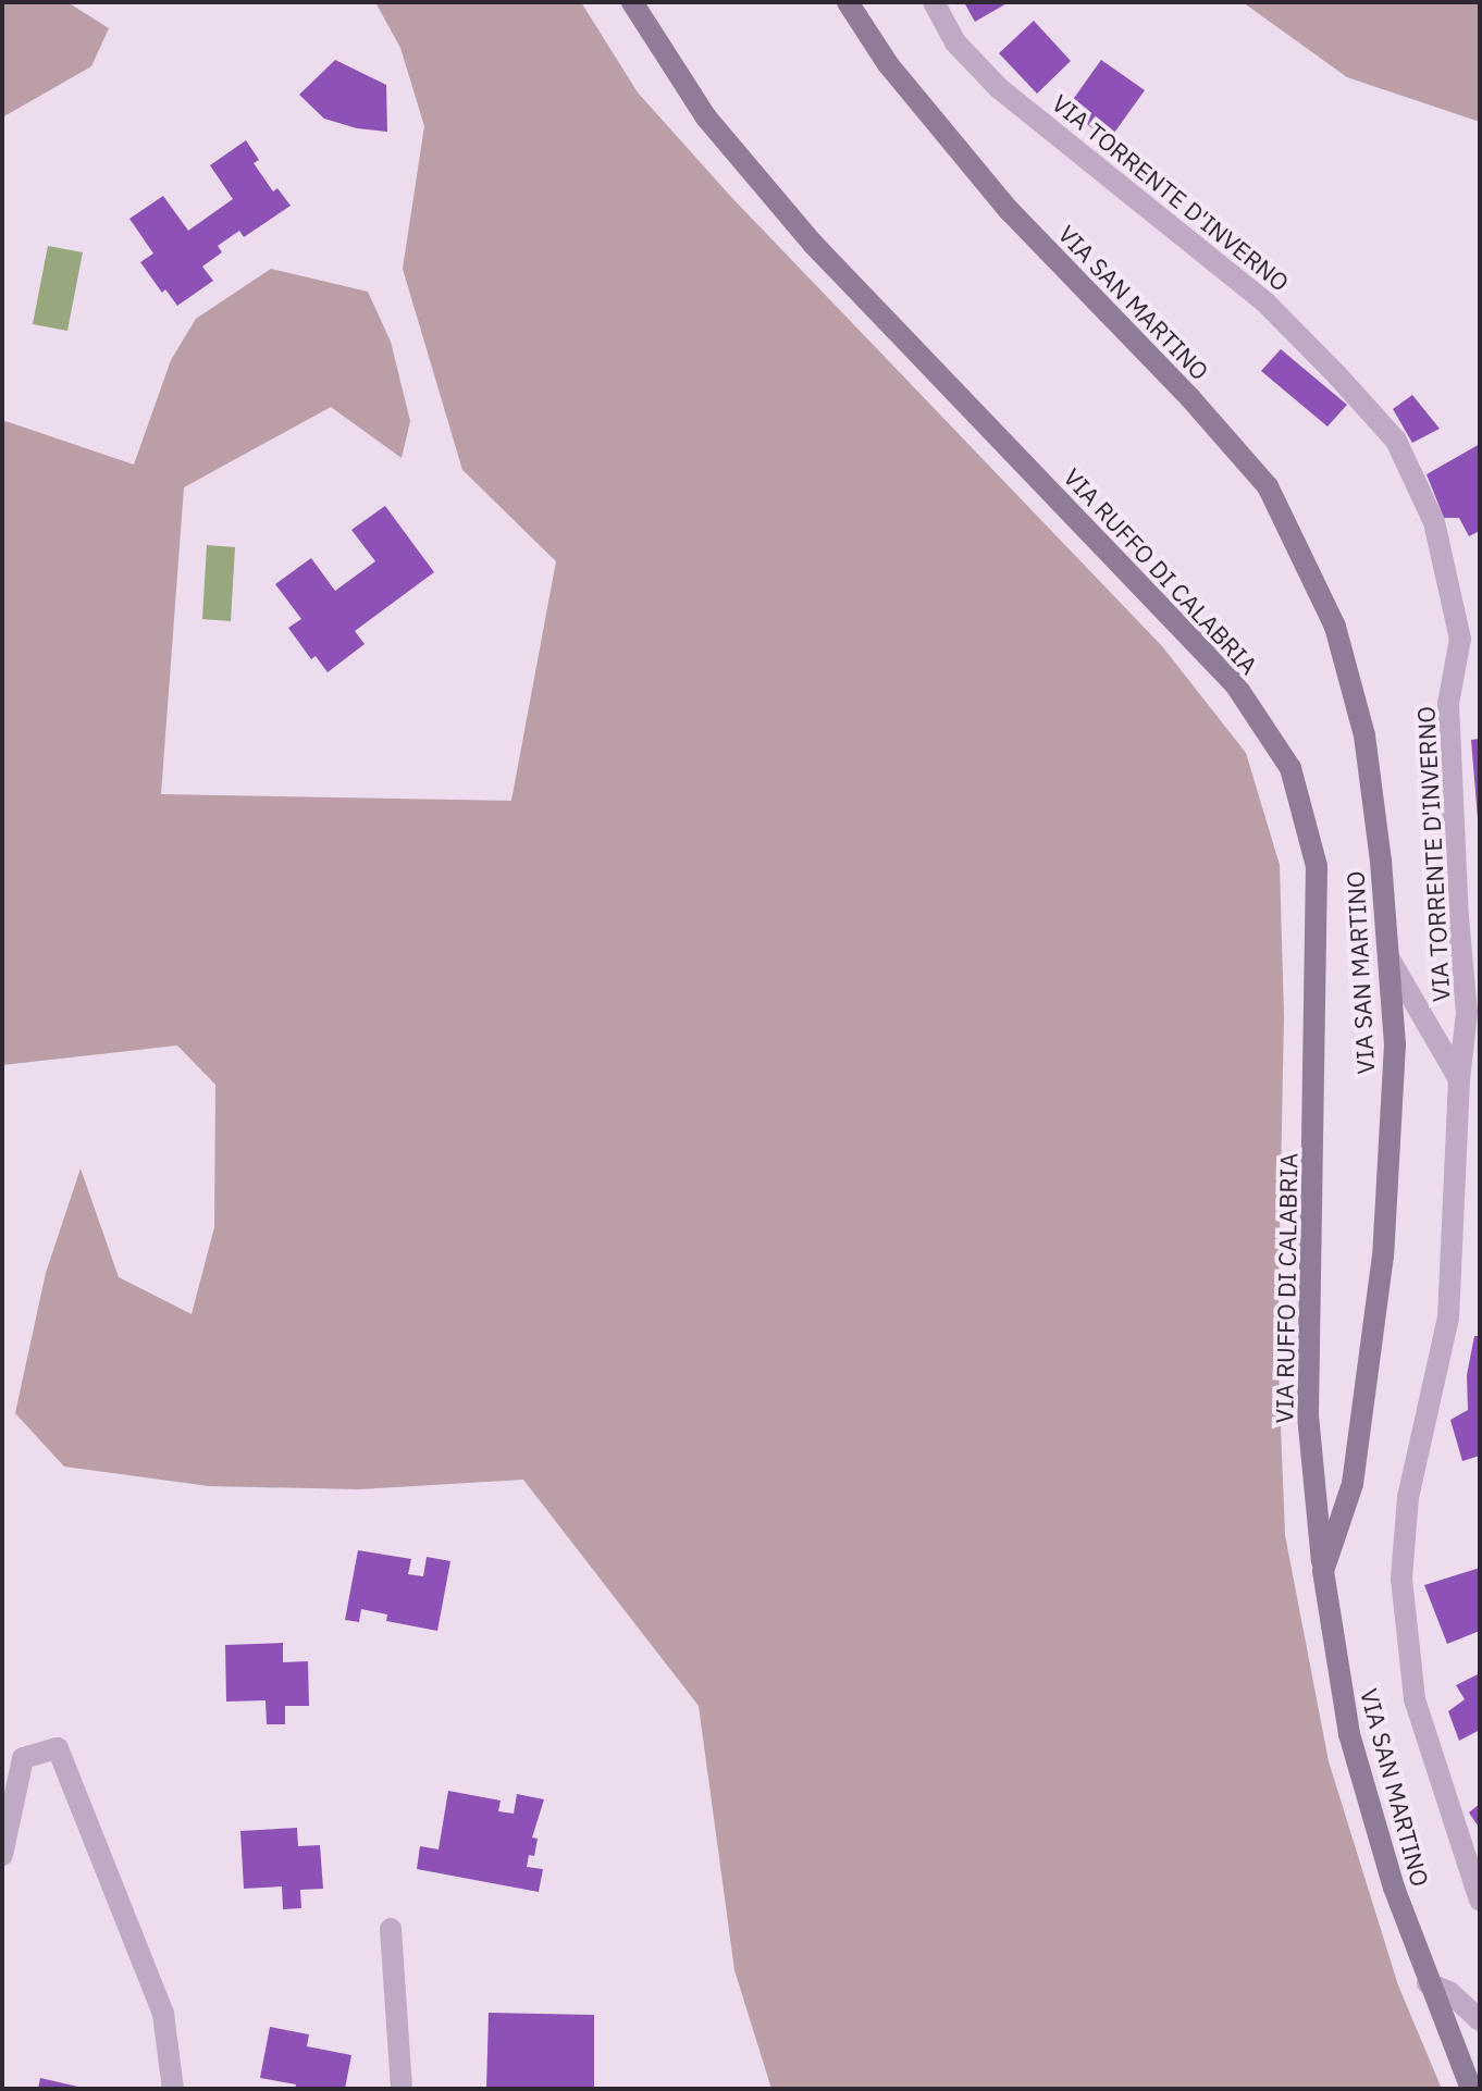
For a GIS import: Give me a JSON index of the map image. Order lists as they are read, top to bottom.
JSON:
{
  "streets": {
    "street": ["VIA TORRENTE D'INVERNO", "VIA SAN MARTINO", "VIA RUFFO DI CALABRIA"]
  },
  "crossings": [
    ["VIA SAN MARTINO", "VIA RUFFO DI CALABRIA"]
  ]
}
